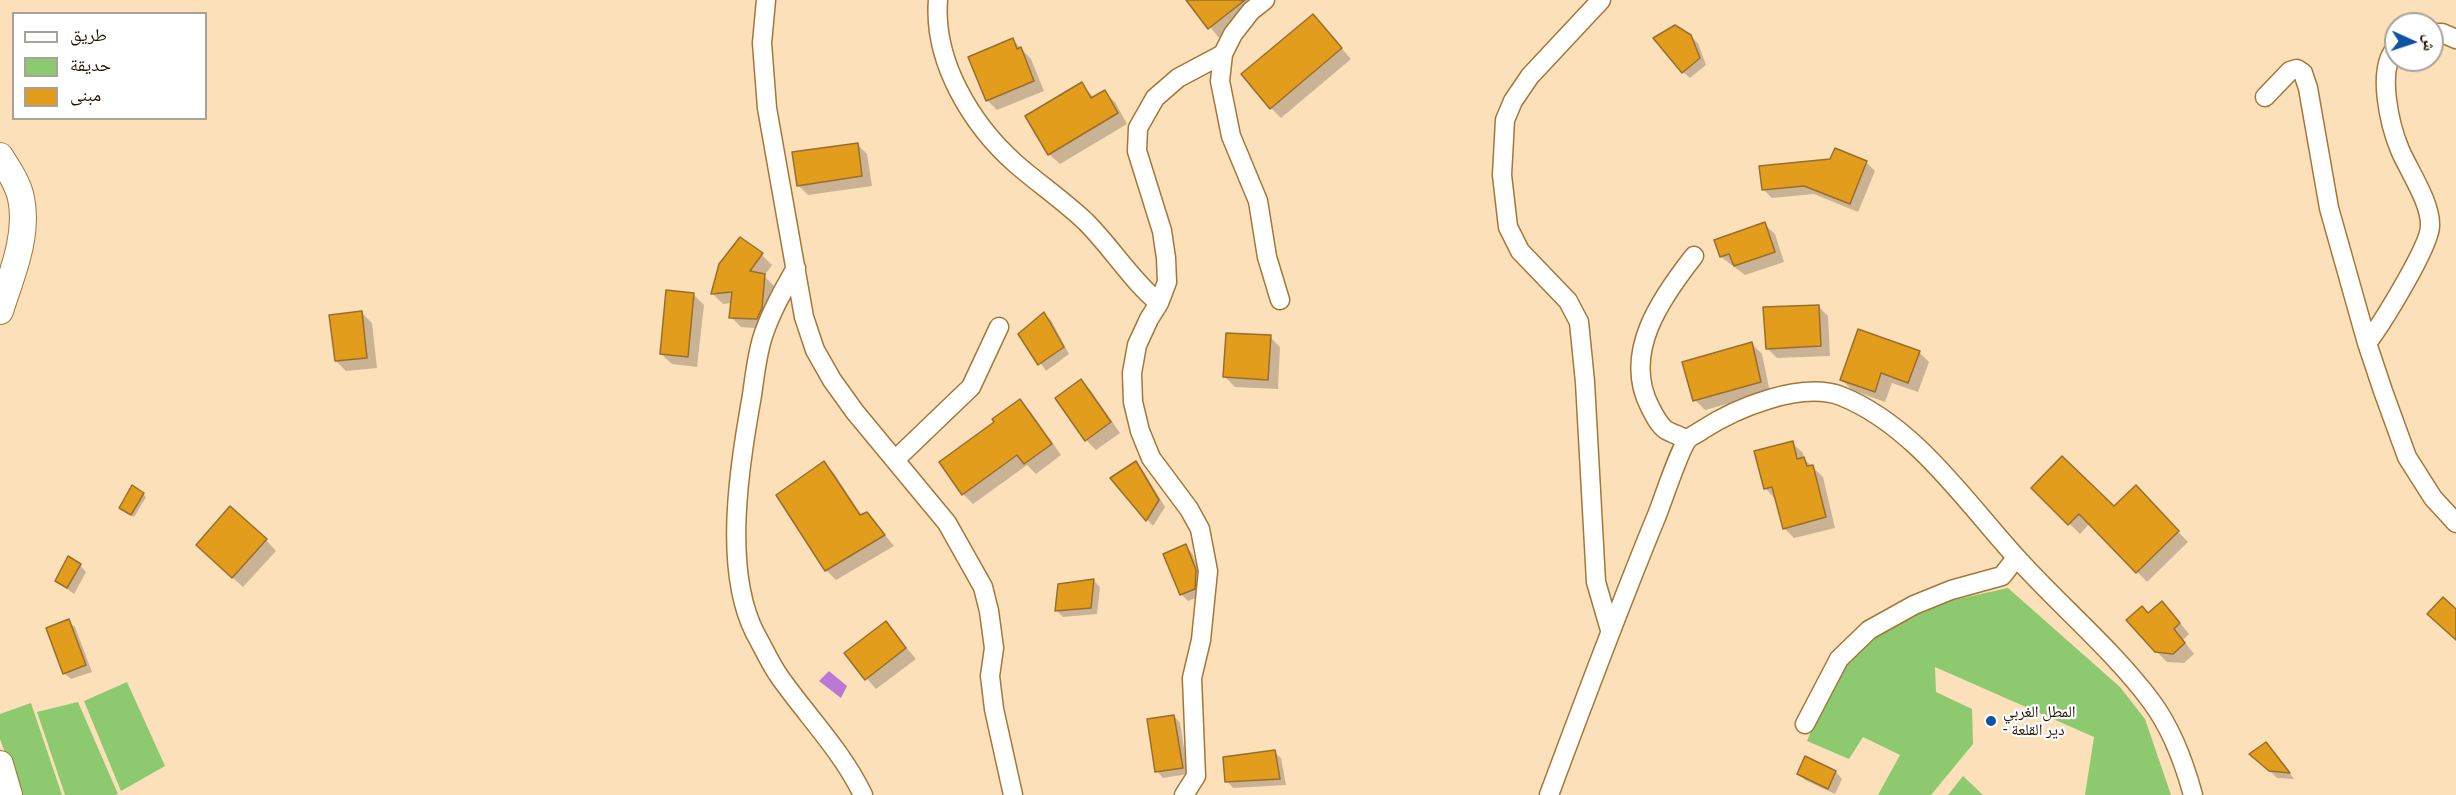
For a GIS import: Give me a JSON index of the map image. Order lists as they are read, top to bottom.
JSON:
{
  "places": ["المطل الغربي - دير القلعة"],
  "legend": ["طريق", "حديقة", "مبنى"],
  "north": "right"
}
